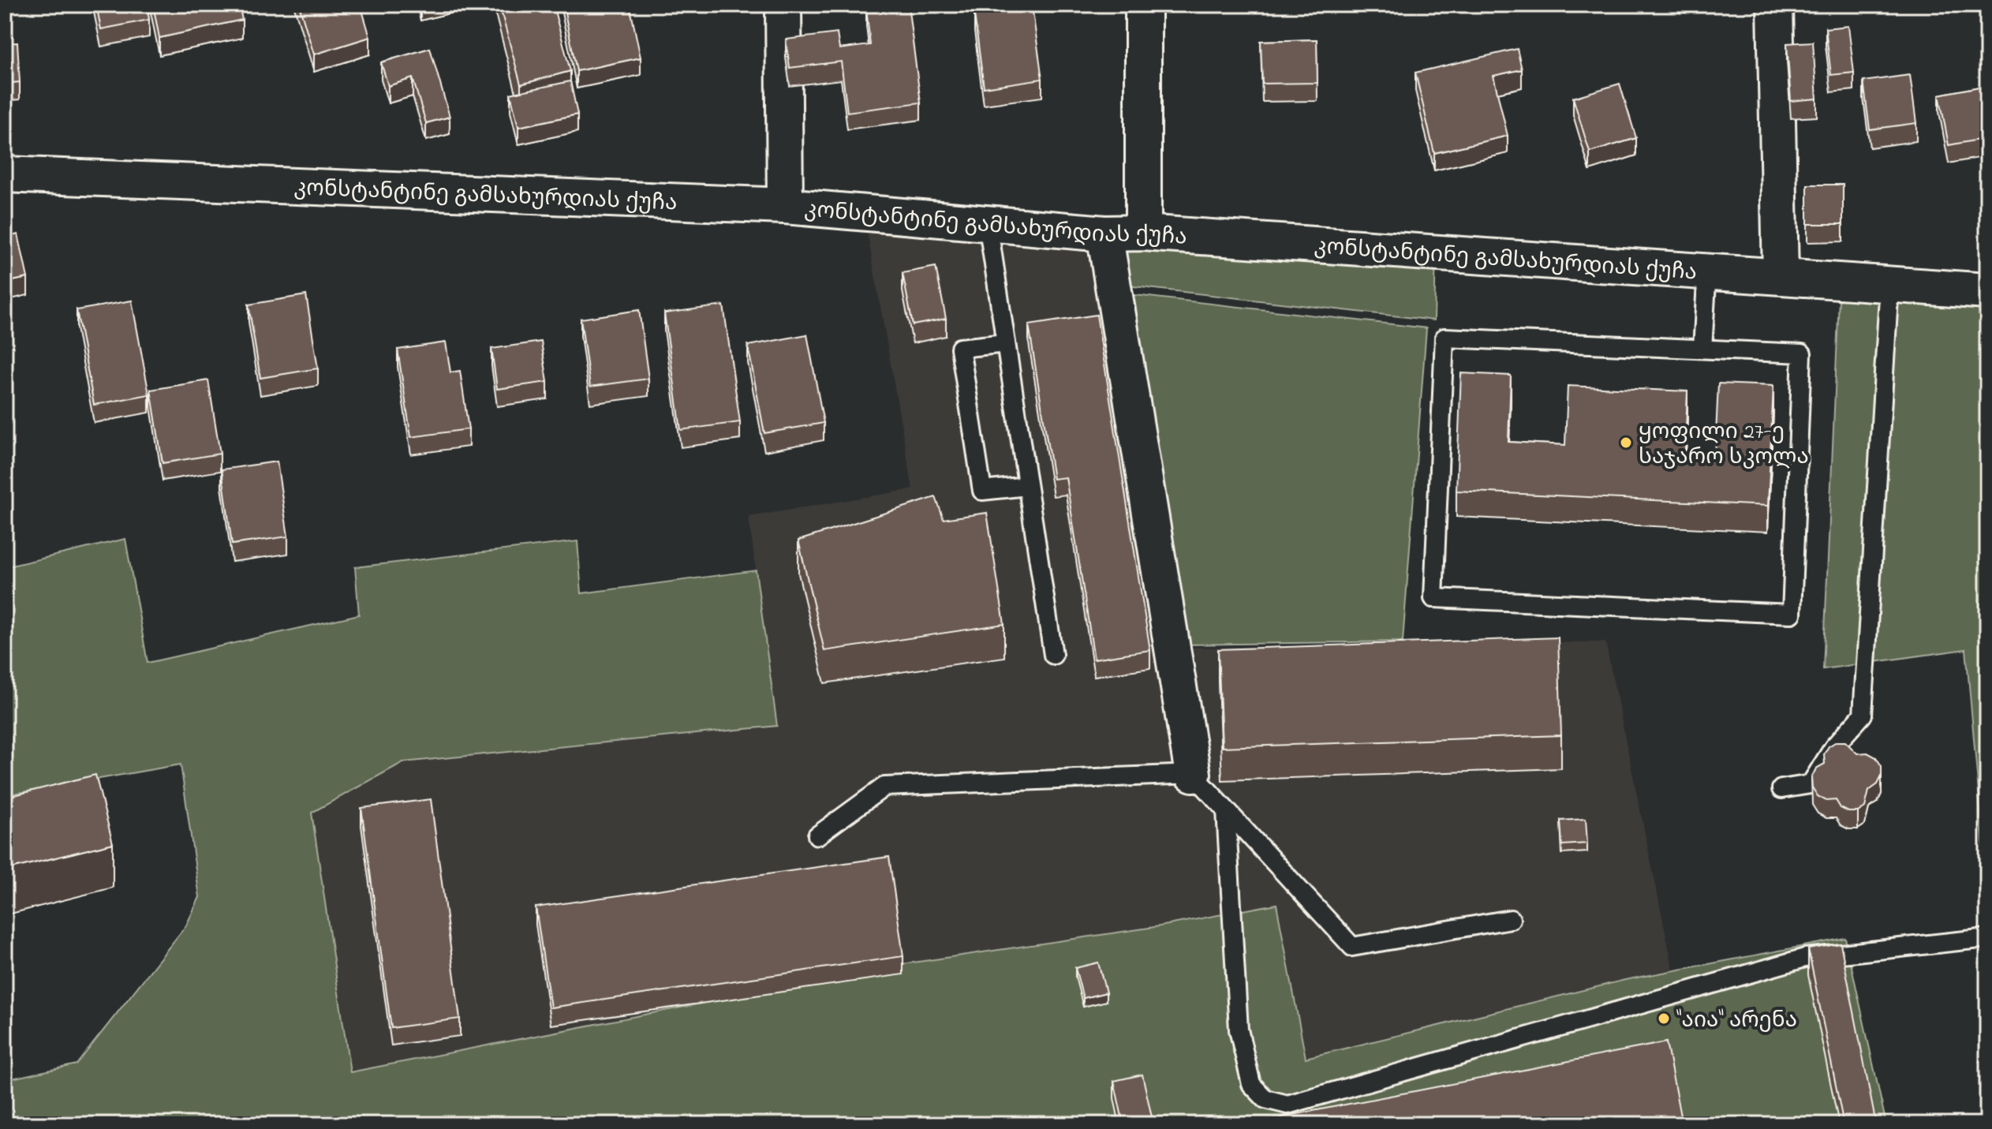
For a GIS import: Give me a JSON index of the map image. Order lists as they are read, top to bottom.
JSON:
{
  "streets": {
    "street": ["კონსტანტინე გამსახურდიას ქუჩა"]
  },
  "places": ["ყოფილი 27-ე საჯარო სკოლა", "\"აია\" არენა"]
}
